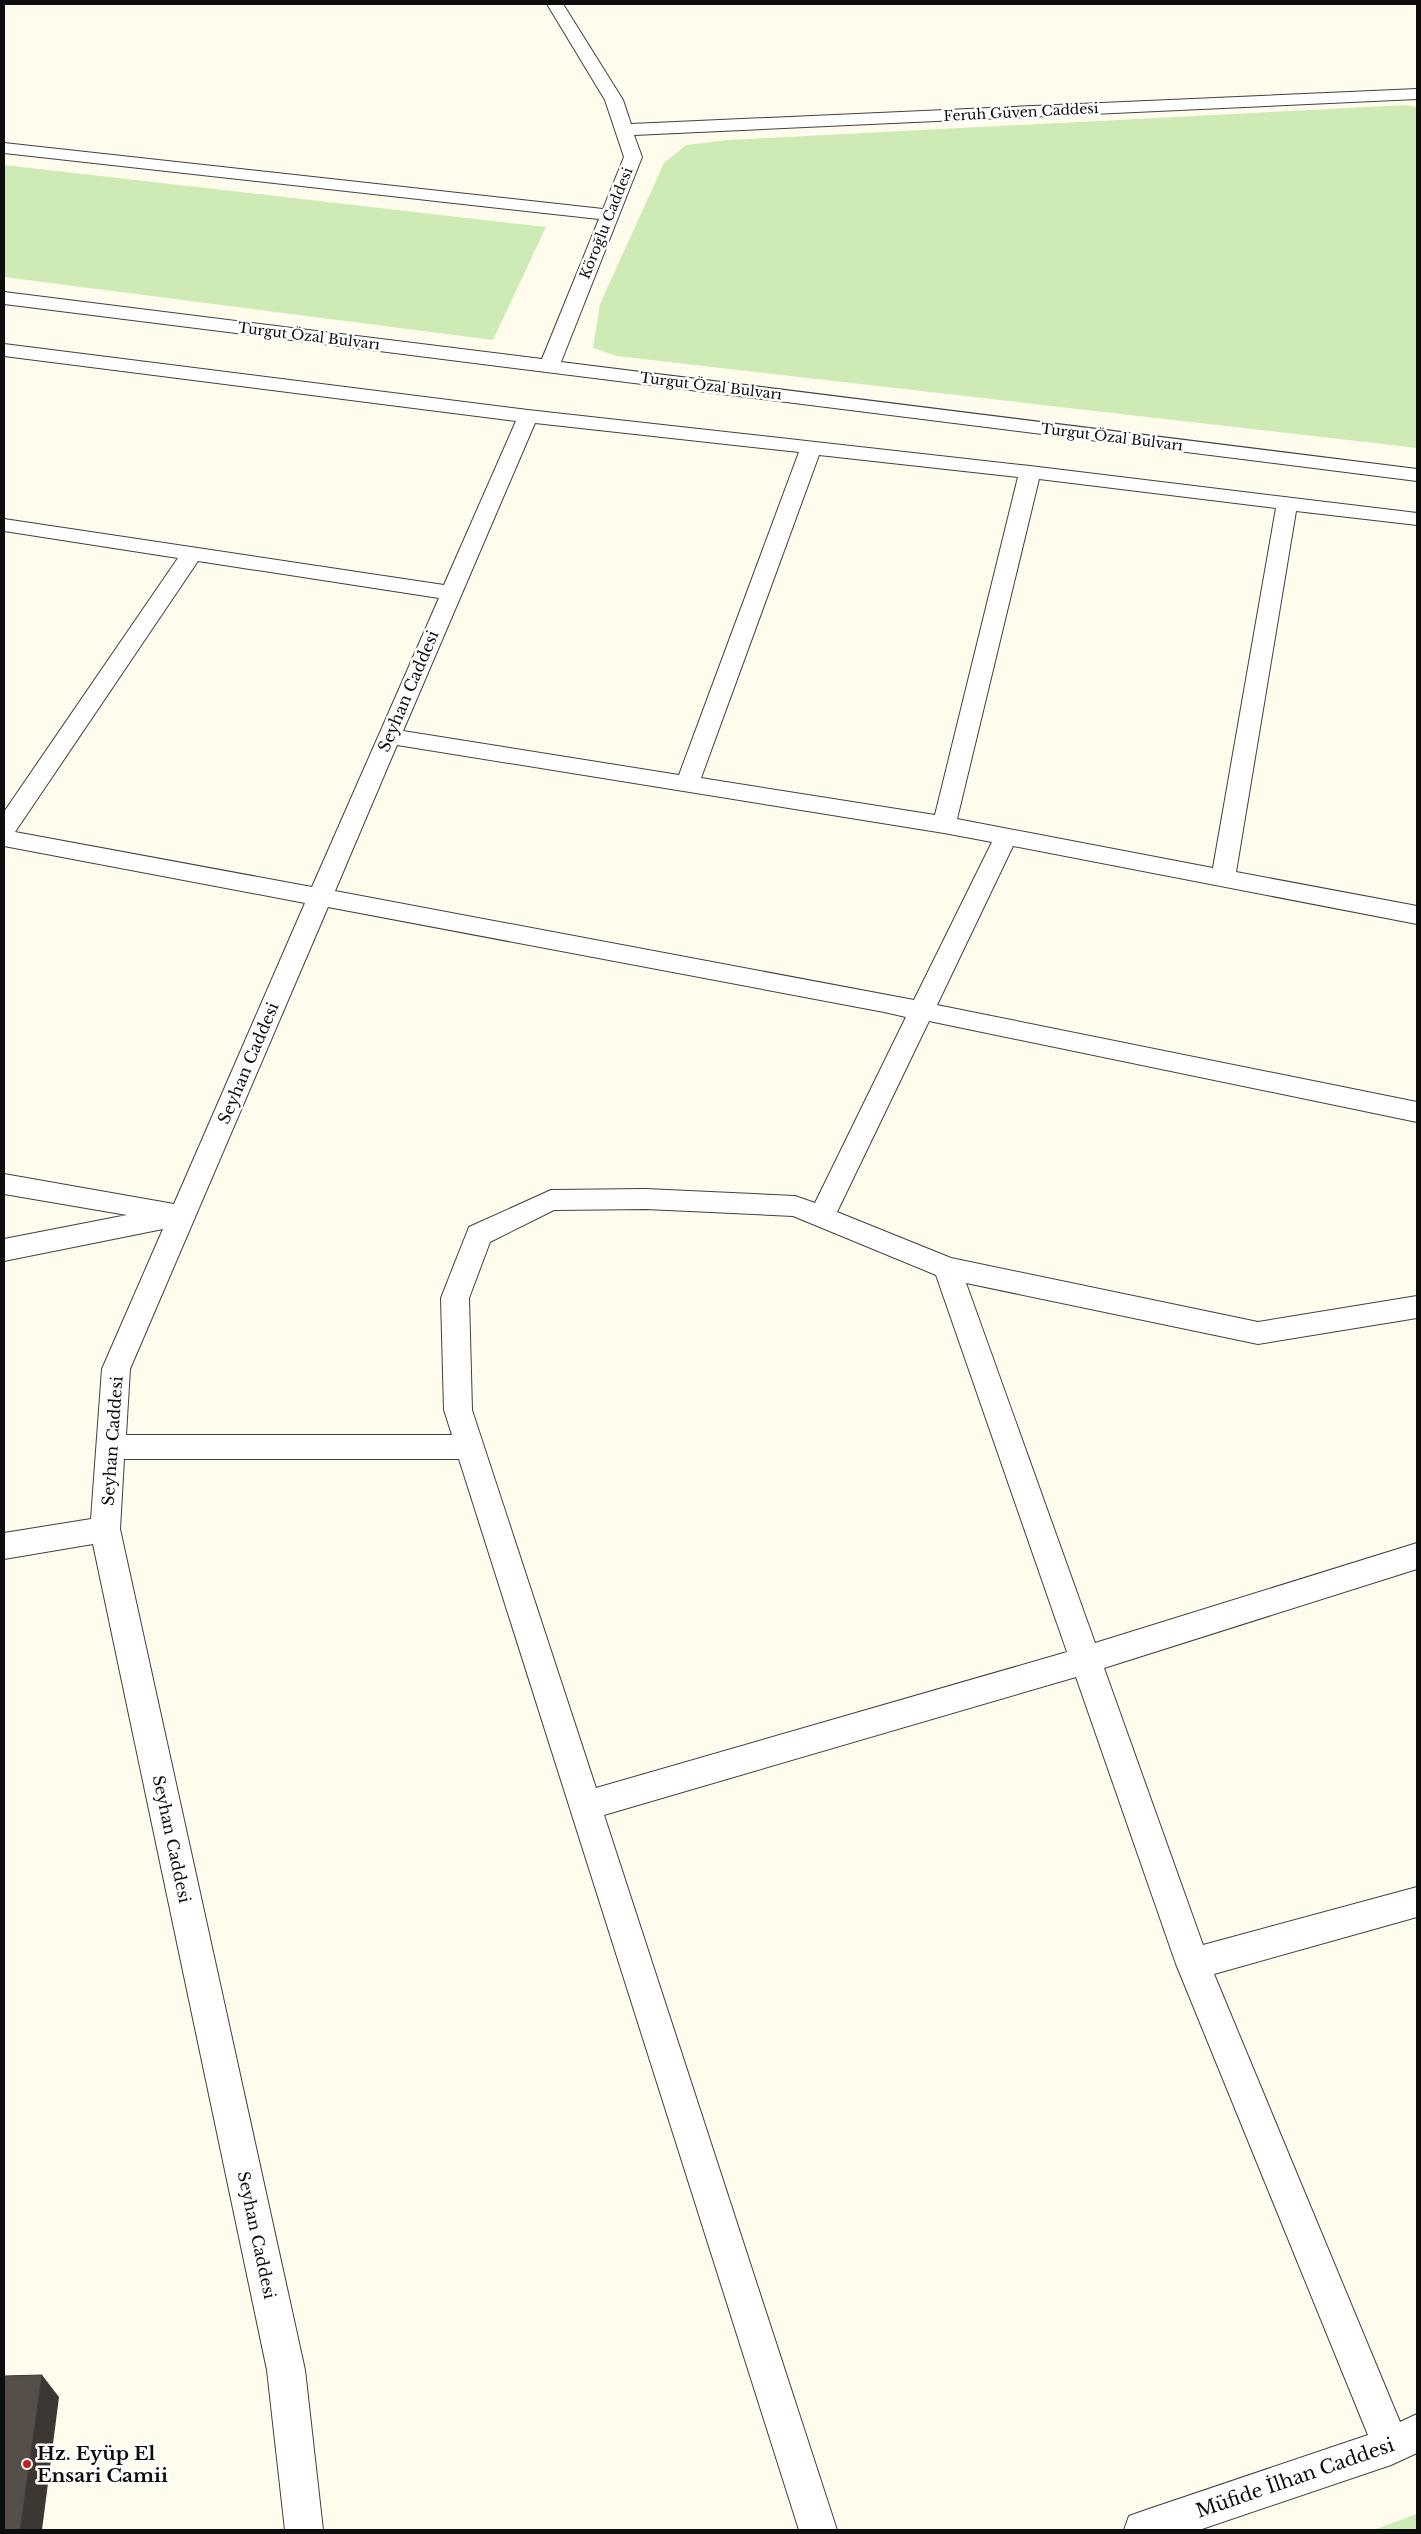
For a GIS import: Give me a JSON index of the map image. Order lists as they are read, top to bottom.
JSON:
{
  "streets": {
    "street": [
      "Feruh Güven Caddesi",
      "Köroğlu Caddesi",
      "Turgut Özal Bulvarı",
      "Seyhan Caddesi",
      "Müfide İlhan Caddesi"
    ]
  },
  "crossings": [
    ["Feruh Güven Caddesi", "Köroğlu Caddesi"],
    ["Köroğlu Caddesi", "Turgut Özal Bulvarı"]
  ],
  "places": ["Hz. Eyüp El Ensari Camii"]
}
